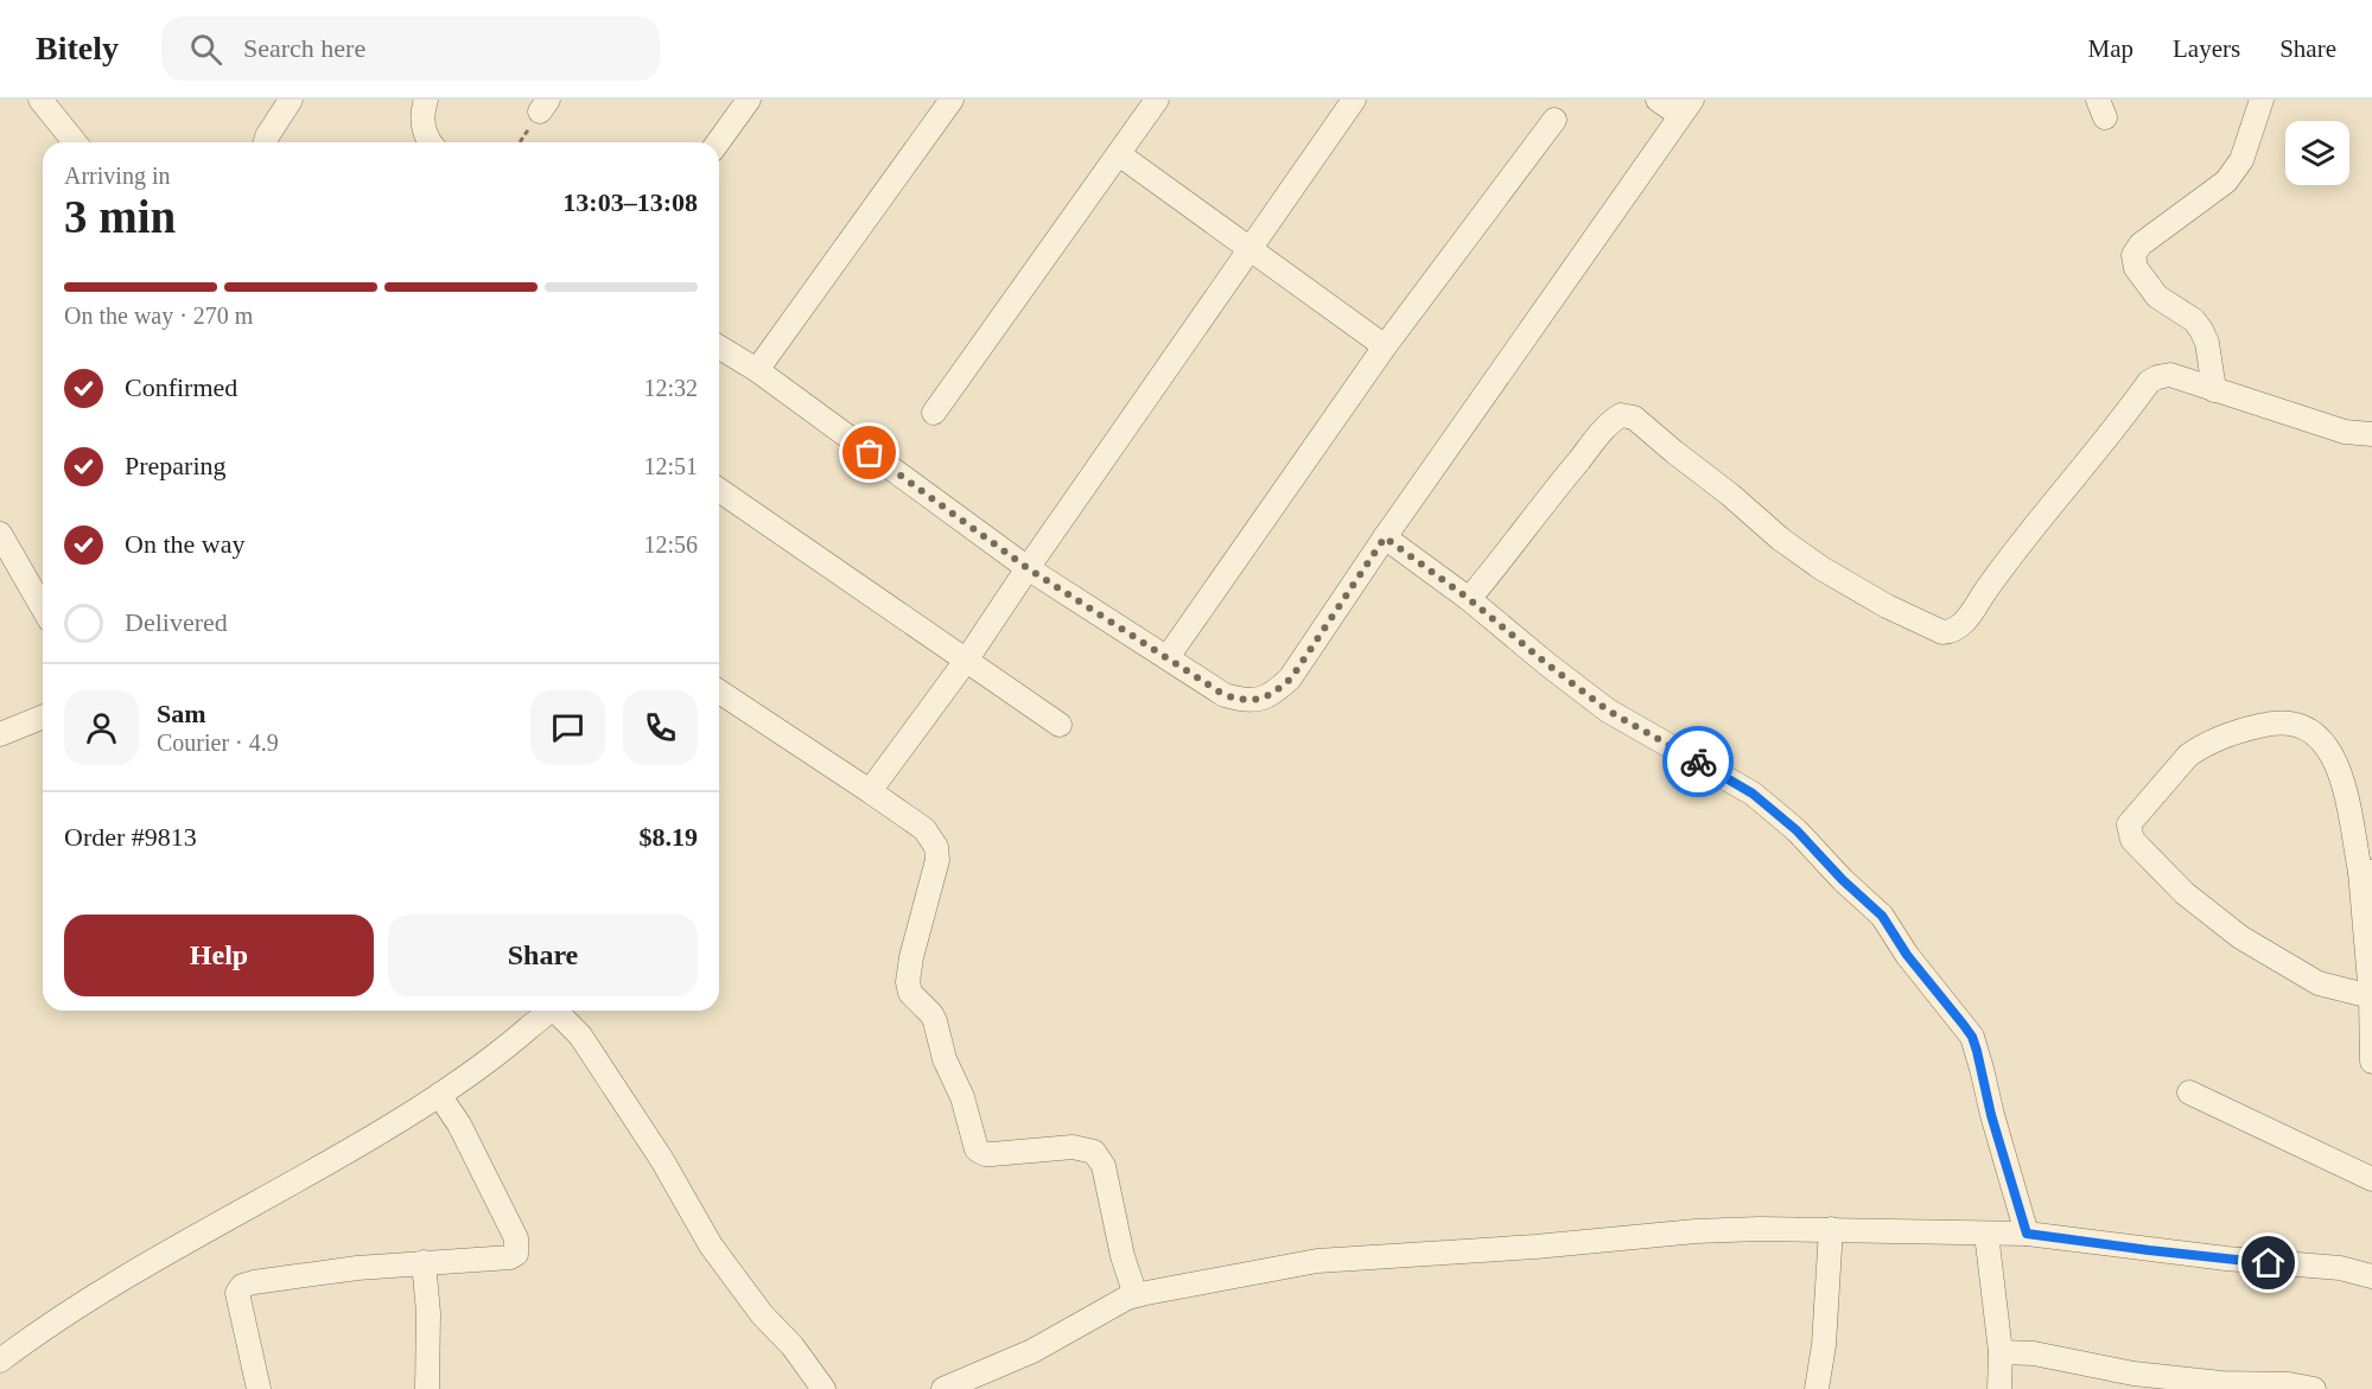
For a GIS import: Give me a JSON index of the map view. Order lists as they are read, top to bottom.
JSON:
{
  "page": {
    "header": "Bitely",
    "search": "Search here",
    "nav": ["Map", "Layers", "Share"],
    "heading": ["3 min", "Arriving in", "13:03–13:08"],
    "panel": [
      "Sam",
      "Courier · 4.9",
      "Order #9813",
      "$8.19"
    ],
    "bar": "On the way · 270 m",
    "list": [
      ["Confirmed", "12:32"],
      ["Preparing", "12:51"],
      ["On the way", "12:56"],
      "Delivered"
    ],
    "buttons": ["Help", "Share"]
  }
}
